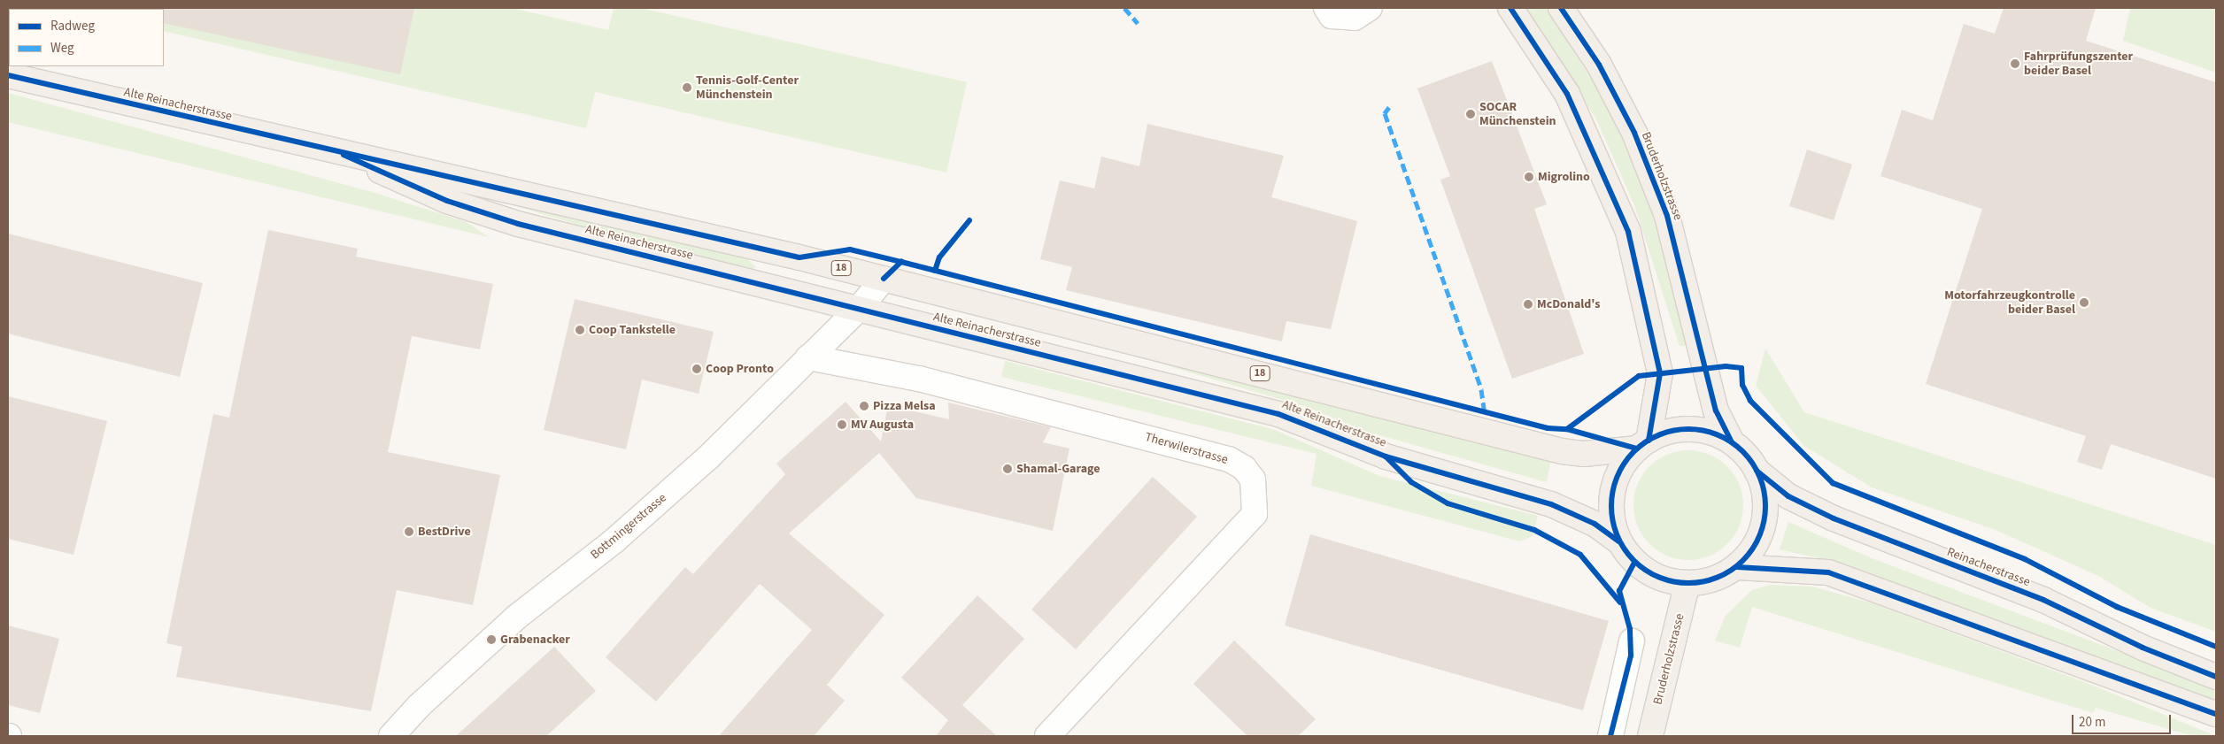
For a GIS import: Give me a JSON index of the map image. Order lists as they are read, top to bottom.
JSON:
{
  "streets": {
    "main road": [
      "Alte Reinacherstrasse",
      "Bruderholzstrasse",
      "18",
      "Reinacherstrasse"
    ],
    "street": ["Therwilerstrasse", "Bottmingerstrasse"]
  },
  "crossings": [
    ["Alte Reinacherstrasse", "Bruderholzstrasse"],
    ["Alte Reinacherstrasse", "Bottmingerstrasse"],
    ["Alte Reinacherstrasse", "Reinacherstrasse"],
    ["Bruderholzstrasse", "Reinacherstrasse"],
    ["Therwilerstrasse", "Bottmingerstrasse"]
  ],
  "places": [
    "Fahrprüfungszenter beider Basel",
    "Tennis-Golf-Center Münchenstein",
    "SOCAR Münchenstein",
    "Migrolino",
    "Motorfahrzeugkontrolle beider Basel",
    "McDonald's",
    "Coop Tankstelle",
    "Coop Pronto",
    "Pizza Melsa",
    "MV Augusta",
    "Shamal-Garage",
    "BestDrive",
    "Grabenacker"
  ],
  "legend": ["Radweg", "Weg"],
  "scale_bar": "20 m"
}
